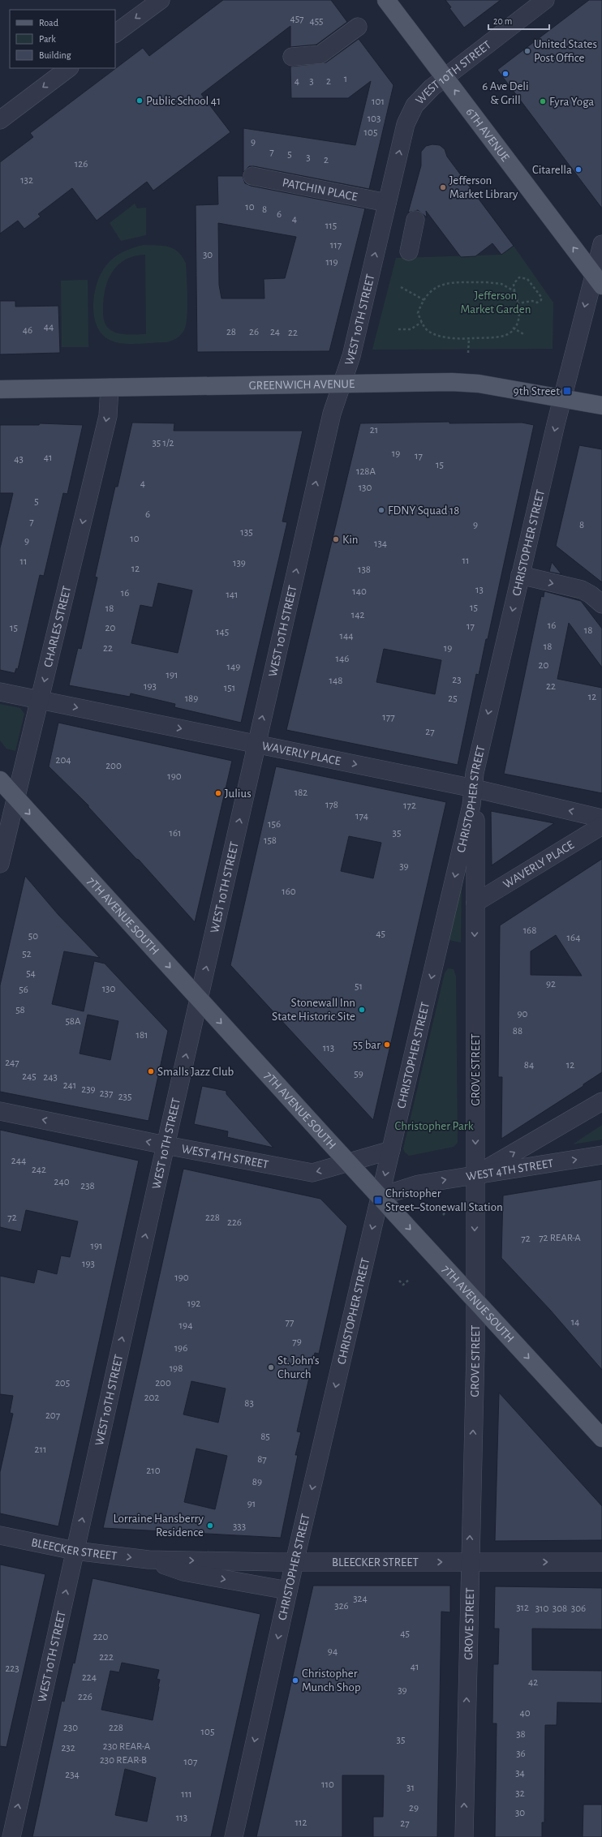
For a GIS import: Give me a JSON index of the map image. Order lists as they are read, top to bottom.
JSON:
{
  "streets": {
    "main road": ["6TH AVENUE", "GREENWICH AVENUE", "7TH AVENUE SOUTH"],
    "street": [
      "WEST 10TH STREET",
      "PATCHIN PLACE",
      "CHRISTOPHER STREET",
      "CHARLES STREET",
      "WAVERLY PLACE",
      "GROVE STREET",
      "WEST 4TH STREET",
      "BLEECKER STREET"
    ]
  },
  "crossings": [
    ["WEST 10TH STREET", "6TH AVENUE"],
    ["WEST 10TH STREET", "PATCHIN PLACE"],
    ["WEST 10TH STREET", "GREENWICH AVENUE"],
    ["WEST 10TH STREET", "WAVERLY PLACE"],
    ["WEST 10TH STREET", "7TH AVENUE SOUTH"],
    ["WEST 10TH STREET", "WEST 4TH STREET"],
    ["WEST 10TH STREET", "BLEECKER STREET"],
    ["6TH AVENUE", "CHRISTOPHER STREET"],
    ["GREENWICH AVENUE", "CHRISTOPHER STREET"],
    ["GREENWICH AVENUE", "CHARLES STREET"],
    ["CHRISTOPHER STREET", "WAVERLY PLACE"],
    ["CHRISTOPHER STREET", "7TH AVENUE SOUTH"],
    ["CHRISTOPHER STREET", "GROVE STREET"],
    ["CHRISTOPHER STREET", "WEST 4TH STREET"],
    ["CHRISTOPHER STREET", "BLEECKER STREET"],
    ["CHARLES STREET", "WAVERLY PLACE"],
    ["CHARLES STREET", "7TH AVENUE SOUTH"],
    ["WAVERLY PLACE", "GROVE STREET"],
    ["7TH AVENUE SOUTH", "GROVE STREET"],
    ["7TH AVENUE SOUTH", "WEST 4TH STREET"],
    ["GROVE STREET", "WEST 4TH STREET"],
    ["GROVE STREET", "BLEECKER STREET"]
  ],
  "one_way": [
    "WEST 10TH STREET",
    "6TH AVENUE",
    "CHRISTOPHER STREET",
    "CHARLES STREET",
    "7TH AVENUE SOUTH",
    "BLEECKER STREET"
  ],
  "parks": ["Jefferson Market Garden", "Christopher Park"],
  "places": {
    "other": [
      "United States Post Office",
      "6 Ave Deli & Grill",
      "Public School 41",
      "Fyra Yoga",
      "Citarella",
      "Jefferson Market Library",
      "FDNY Squad 18",
      "Kin",
      "Julius",
      "Stonewall Inn State Historic Site",
      "55 bar",
      "Smalls Jazz Club",
      "St. John’s Church",
      "Lorraine Hansberry Residence",
      "Christopher Munch Shop"
    ],
    "transit": ["9th Street", "Christopher Street–Stonewall Station"]
  },
  "house_numbers": [
    "457",
    "455",
    "1",
    "4",
    "3",
    "2",
    "101",
    "103",
    "105",
    "9",
    "7",
    "5",
    "3",
    "2",
    "126",
    "132",
    "10",
    "8",
    "6",
    "4",
    "115",
    "117",
    "30",
    "119",
    "44",
    "46",
    "28",
    "26",
    "24",
    "22",
    "21",
    "35 1/2",
    "19",
    "17",
    "41",
    "43",
    "15",
    "128A",
    "4",
    "130",
    "5",
    "6",
    "7",
    "9",
    "8",
    "135",
    "10",
    "9",
    "134",
    "11",
    "11",
    "139",
    "12",
    "138",
    "13",
    "140",
    "16",
    "141",
    "15",
    "18",
    "142",
    "16",
    "17",
    "15",
    "20",
    "18",
    "145",
    "144",
    "18",
    "22",
    "19",
    "146",
    "20",
    "149",
    "191",
    "23",
    "148",
    "193",
    "22",
    "151",
    "12",
    "189",
    "25",
    "177",
    "27",
    "204",
    "200",
    "190",
    "182",
    "178",
    "172",
    "174",
    "156",
    "161",
    "35",
    "158",
    "39",
    "160",
    "168",
    "45",
    "50",
    "164",
    "52",
    "54",
    "92",
    "51",
    "130",
    "56",
    "58",
    "90",
    "58A",
    "88",
    "181",
    "113",
    "247",
    "84",
    "12",
    "59",
    "245",
    "243",
    "241",
    "239",
    "237",
    "235",
    "244",
    "242",
    "240",
    "238",
    "72",
    "228",
    "226",
    "72 REAR-A",
    "72",
    "191",
    "193",
    "190",
    "192",
    "77",
    "14",
    "194",
    "79",
    "196",
    "198",
    "205",
    "200",
    "202",
    "83",
    "207",
    "85",
    "211",
    "87",
    "210",
    "89",
    "91",
    "333",
    "324",
    "326",
    "312",
    "310",
    "308",
    "306",
    "45",
    "220",
    "94",
    "222",
    "41",
    "223",
    "224",
    "42",
    "39",
    "226",
    "40",
    "230",
    "228",
    "105",
    "38",
    "35",
    "230 REAR-A",
    "232",
    "36",
    "230 REAR-B",
    "107",
    "34",
    "234",
    "110",
    "31",
    "32",
    "111",
    "29",
    "30",
    "113",
    "112",
    "27"
  ],
  "legend": ["Road", "Park", "Building"],
  "scale_bar": "20 m"
}
